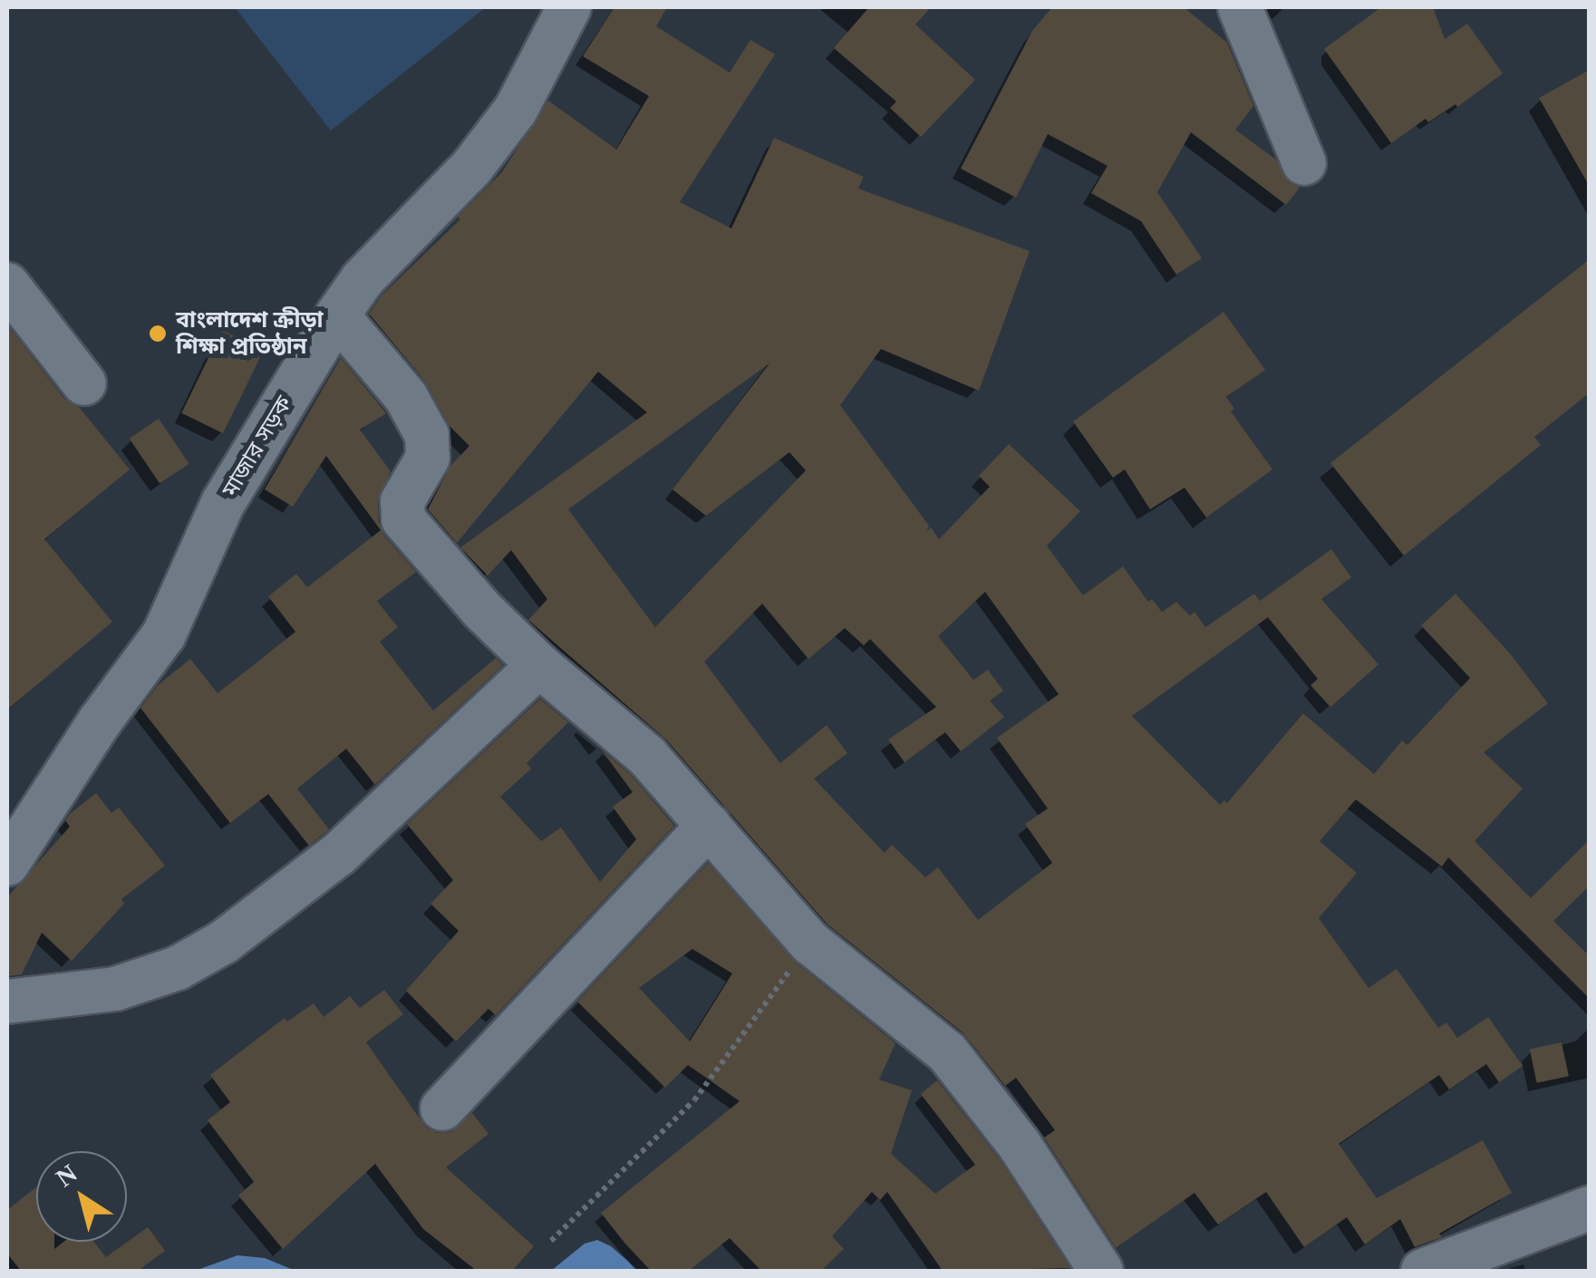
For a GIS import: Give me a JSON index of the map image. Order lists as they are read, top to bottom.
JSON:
{
  "streets": {
    "street": ["মাজার সড়ক"]
  },
  "places": ["বাংলাদেশ ক্রীড়া শিক্ষা প্রতিষ্ঠান"],
  "north": "top left"
}
